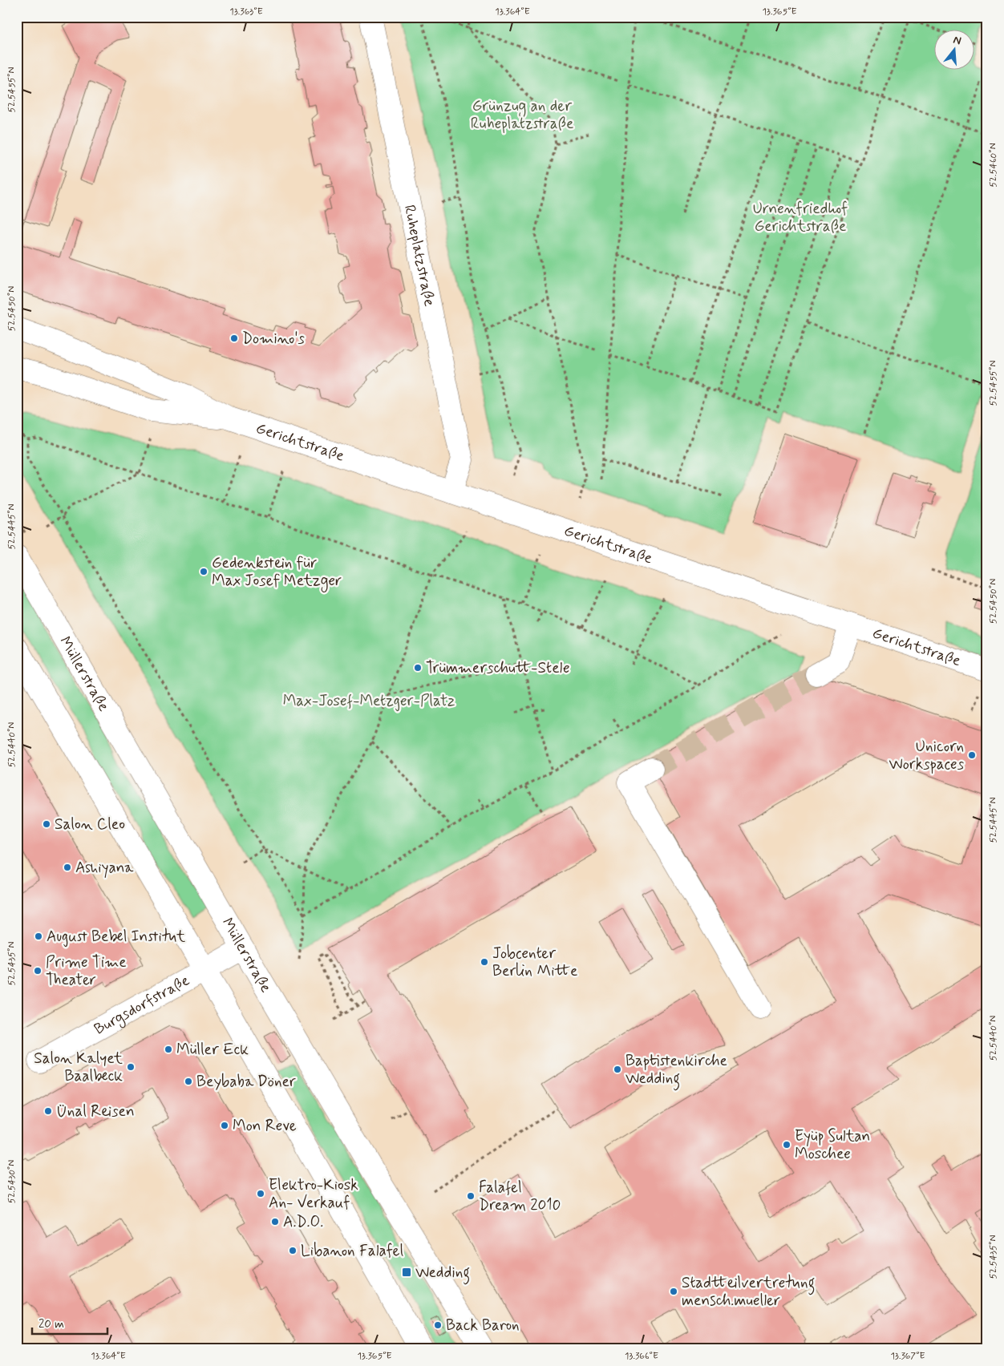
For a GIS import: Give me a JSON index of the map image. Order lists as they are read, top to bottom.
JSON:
{
  "streets": {
    "street": [
      "Ruheplatzstraße",
      "Gerichtstraße",
      "Müllerstraße",
      "Burgsdorfstraße"
    ]
  },
  "crossings": [
    ["Ruheplatzstraße", "Gerichtstraße"],
    ["Müllerstraße", "Burgsdorfstraße"]
  ],
  "parks": ["Grünzug an der Ruheplatzstraße", "Urnenfriedhof Gerichtstraße", "Max-Josef-Metzger-Platz"],
  "places": {
    "other": [
      "Domino's",
      "Gedenkstein für Max Josef Metzger",
      "Trümmerschutt-Stele",
      "Unicorn Workspaces",
      "Salon Cleo",
      "Ashiyana",
      "August Bebel Institut",
      "Jobcenter Berlin Mitte",
      "Prime Time Theater",
      "Müller Eck",
      "Salon Kalyet Baalbeck",
      "Baptistenkirche Wedding",
      "Beybaba Döner",
      "Ünal Reisen",
      "Mon Reve",
      "Eyüp Sultan Moschee",
      "Elektro-Kiosk An- Verkauf",
      "Falafel Dream 2010",
      "A.D.O.",
      "Libanon Falafel",
      "Stadtteilvertretung mensch.mueller",
      "Back Baron"
    ],
    "transit": ["Wedding"]
  },
  "scale_bar": "20 m",
  "north": "top",
  "coordinates": [
    "13.363°E",
    "13.364°E",
    "13.365°E",
    "52.5455°N",
    "52.5460°N",
    "52.5450°N",
    "52.5445°N",
    "52.5440°N",
    "52.5435°N",
    "52.5430°N",
    "13.366°E",
    "13.367°E"
  ]
}
